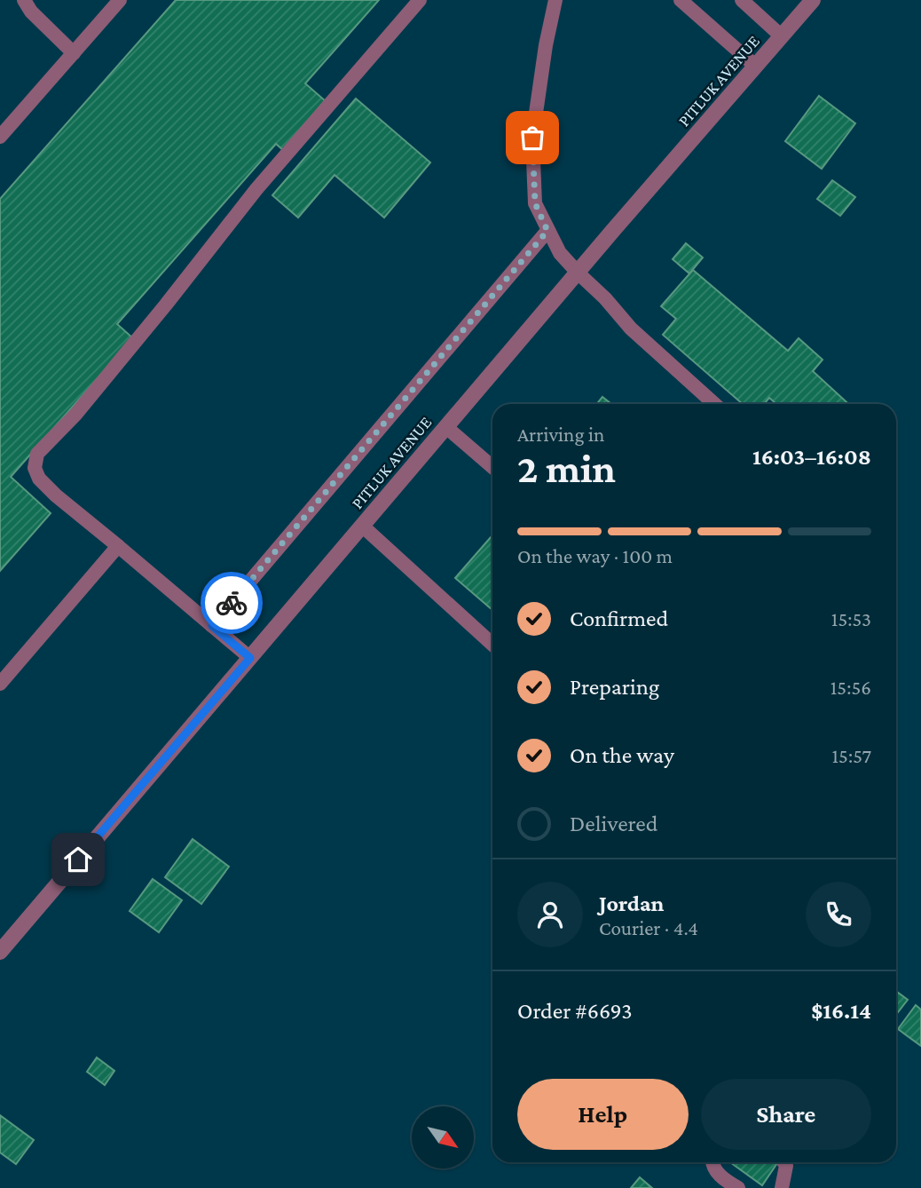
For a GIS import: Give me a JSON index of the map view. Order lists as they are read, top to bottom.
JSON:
{
  "streets": {
    "street": ["PITLUK AVENUE"]
  },
  "north": "bottom right",
  "page": {
    "heading": ["2 min", "Arriving in", "16:03–16:08"],
    "panel": [
      "Jordan",
      "Courier · 4.4",
      "Order #6693",
      "$16.14"
    ],
    "bar": "On the way · 100 m",
    "list": [
      ["Confirmed", "15:53"],
      ["Preparing", "15:56"],
      ["On the way", "15:57"],
      "Delivered"
    ],
    "buttons": ["Help", "Share"]
  }
}
